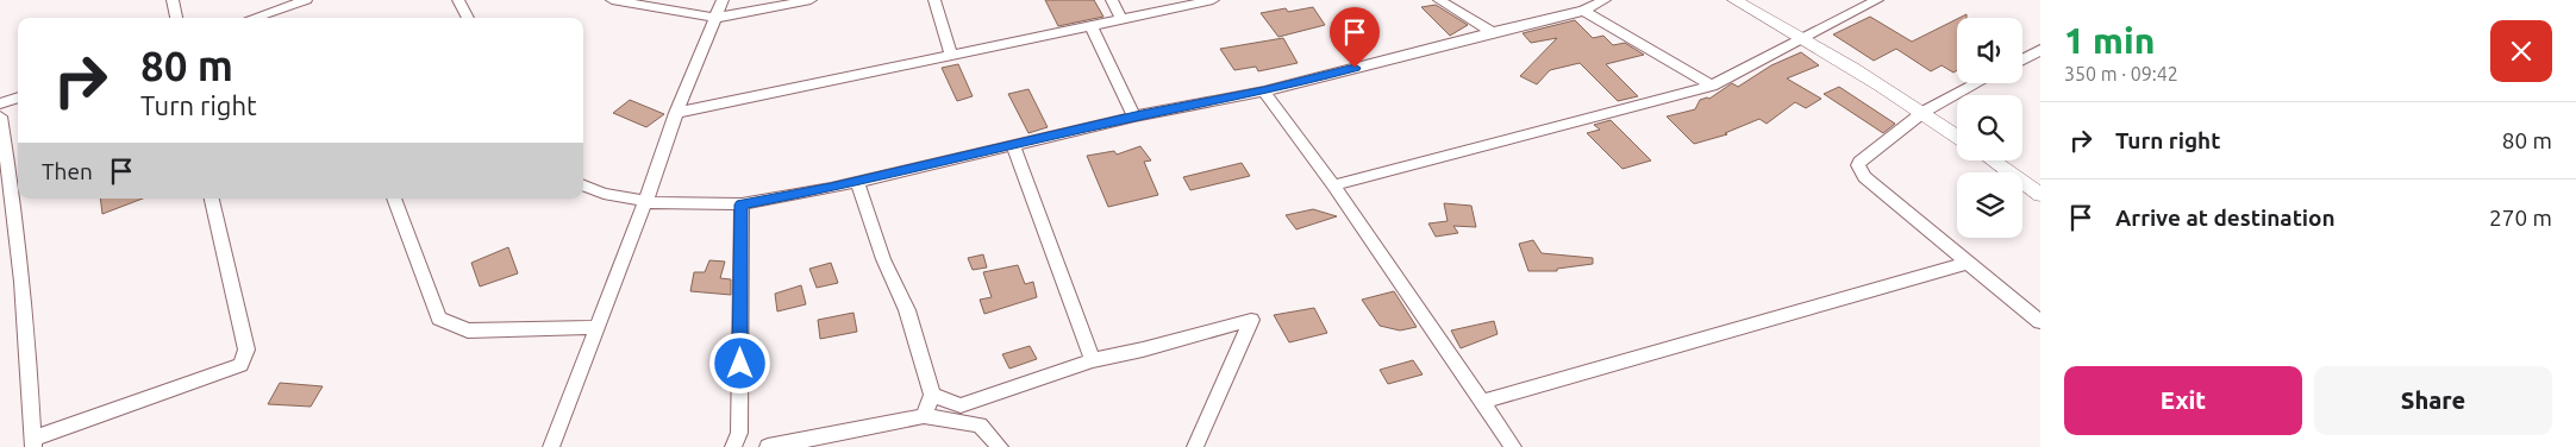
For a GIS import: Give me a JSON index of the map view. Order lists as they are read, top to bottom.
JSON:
{
  "page": {
    "heading": ["1 min", "350 m · 09:42"],
    "turn": ["80 m", "Turn right"],
    "list": [
      {
        "name": "Turn right",
        "value": "80 m"
      },
      {
        "name": "Arrive at destination",
        "value": "270 m"
      }
    ],
    "then": "Then",
    "buttons": ["Exit", "Share"]
  }
}
